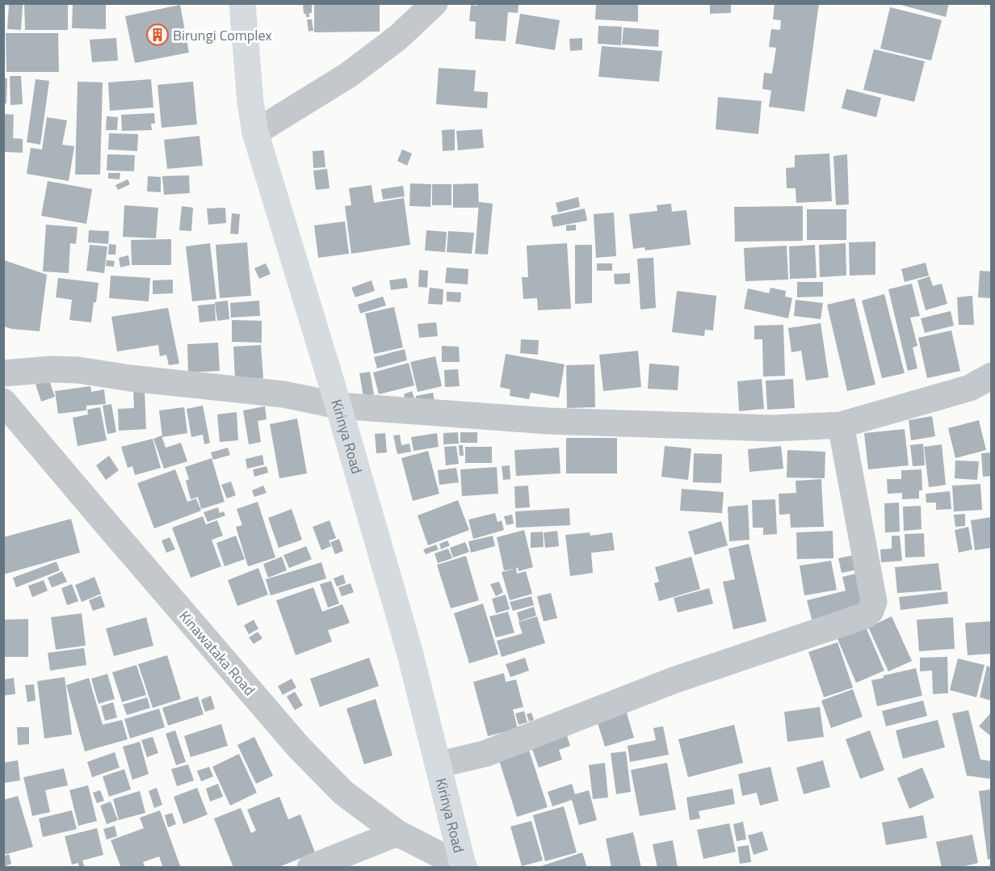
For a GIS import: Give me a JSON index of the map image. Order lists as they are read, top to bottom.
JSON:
{
  "streets": {
    "main road": ["Kirinya Road"],
    "street": ["Kinawataka Road"]
  },
  "crossings": [
    ["Kirinya Road", "Kinawataka Road"]
  ],
  "places": {
    "building": ["Birungi Complex"]
  }
}
